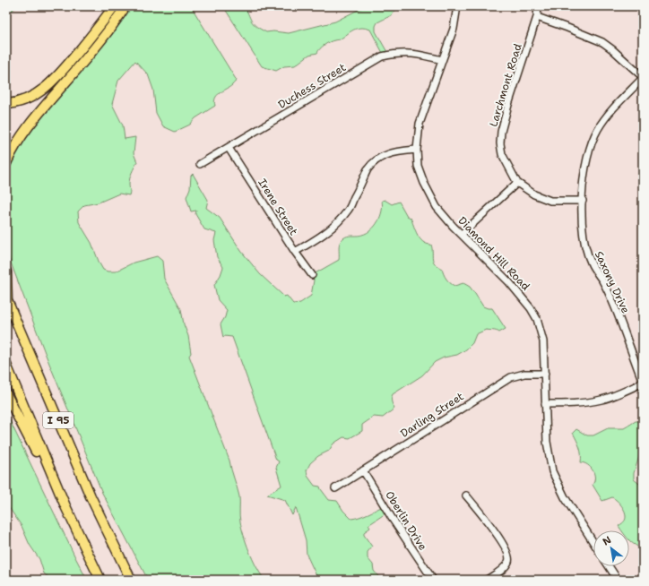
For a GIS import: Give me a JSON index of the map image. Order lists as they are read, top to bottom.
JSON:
{
  "streets": {
    "highway": ["I 95"],
    "street": [
      "Larchmont Road",
      "Duchess Street",
      "Irene Street",
      "Diamond Hill Road",
      "Saxony Drive",
      "Darling Street",
      "Oberlin Drive"
    ]
  },
  "crossings": [
    ["Larchmont Road", "Saxony Drive"],
    ["Duchess Street", "Irene Street"],
    ["Duchess Street", "Diamond Hill Road"],
    ["Diamond Hill Road", "Darling Street"],
    ["Darling Street", "Oberlin Drive"]
  ],
  "north": "top left"
}
